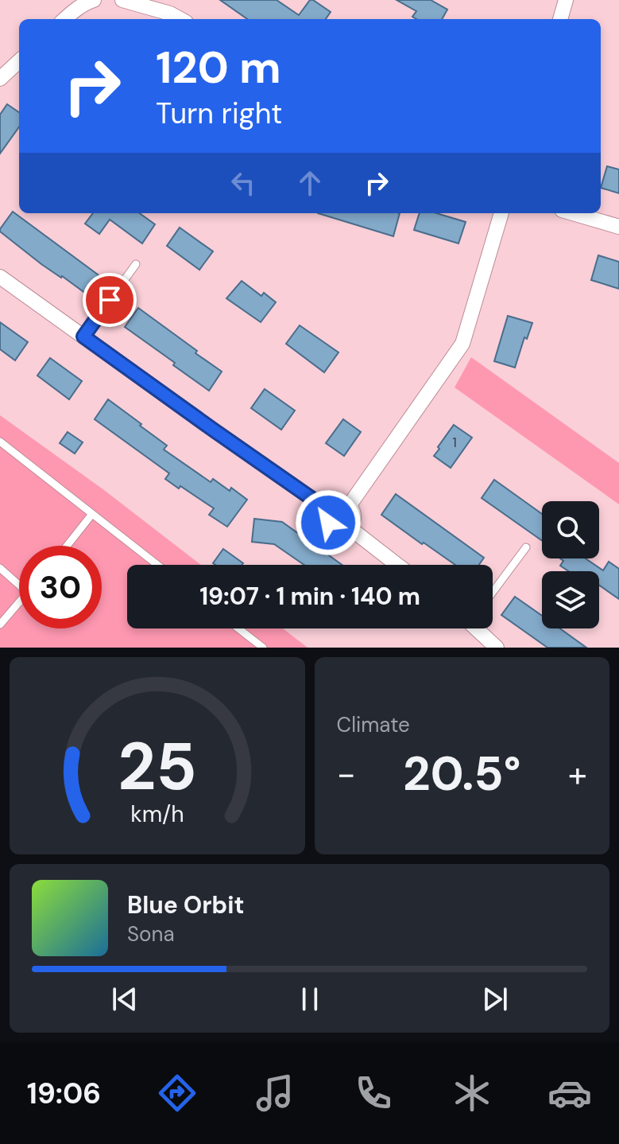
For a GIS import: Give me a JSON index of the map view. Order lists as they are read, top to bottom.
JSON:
{
  "house_numbers": ["1"],
  "page": {
    "turn": ["120 m", "Turn right"],
    "limit": "30",
    "trip": "19:07 · 1 min · 140 m",
    "tile": "Climate",
    "heat": ["−", "20.5°", "+"],
    "song": ["Blue Orbit", "Sona"],
    "tabs": "19:06",
    "gauge": ["25", "km/h"]
  }
}
